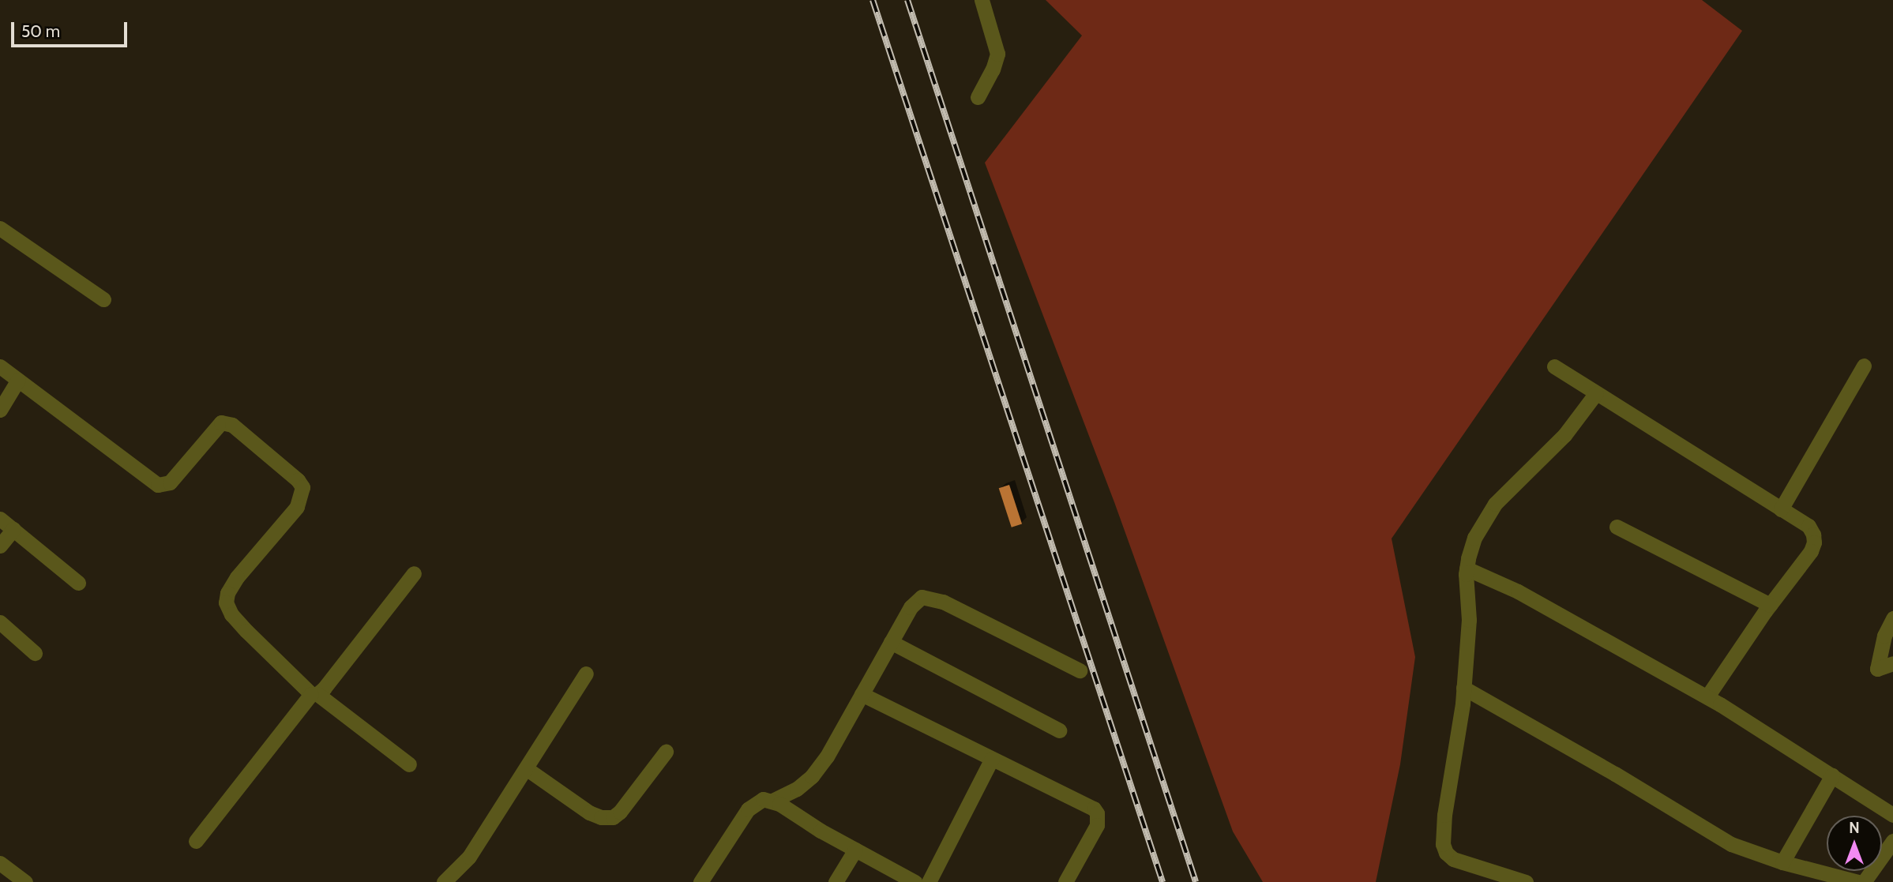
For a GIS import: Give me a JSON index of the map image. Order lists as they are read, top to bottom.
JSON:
{
  "scale_bar": "50 m",
  "north": "top"
}
